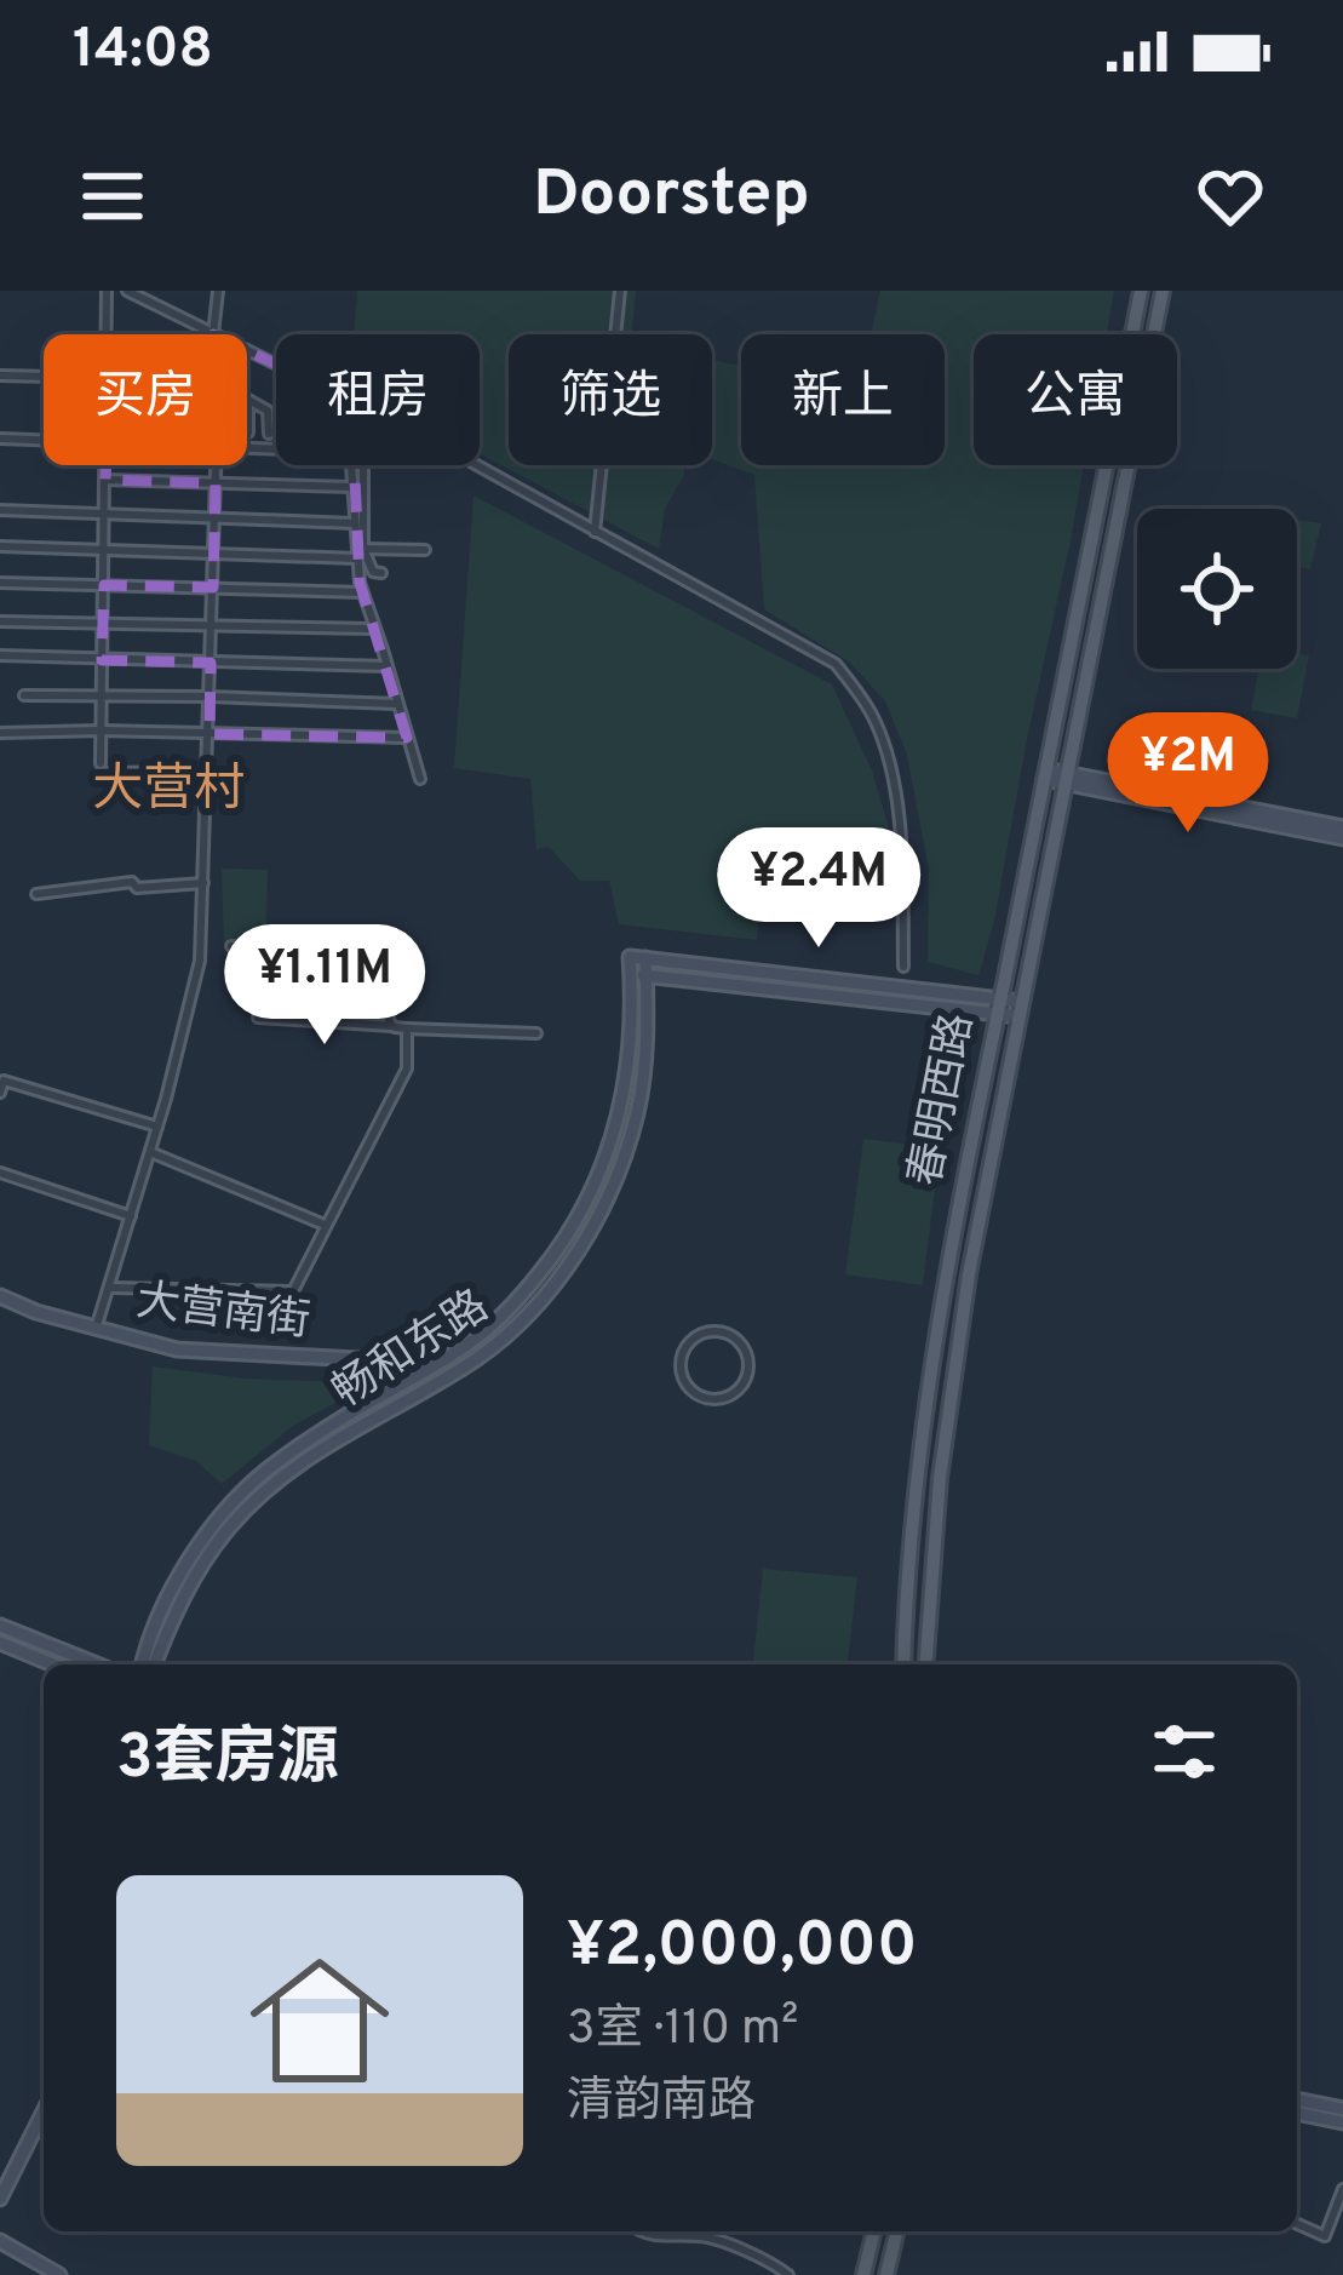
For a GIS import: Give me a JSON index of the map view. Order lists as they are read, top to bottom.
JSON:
{
  "streets": {
    "main road": ["春明西路", "大营南街", "畅和东路"]
  },
  "crossings": [
    ["大营南街", "畅和东路"]
  ],
  "districts": ["大营村"],
  "page": {
    "status": "14:08",
    "header": "Doorstep",
    "chip": [
      "买房",
      "租房",
      "筛选",
      "新上",
      "公寓"
    ],
    "price": ["¥2M", "¥2.4M", "¥1.11M"],
    "heading": "3套房源",
    "list": [
      {
        "name": "¥2,000,000",
        "note": "3室 · 110 m² · 清韵南路"
      }
    ]
  }
}
